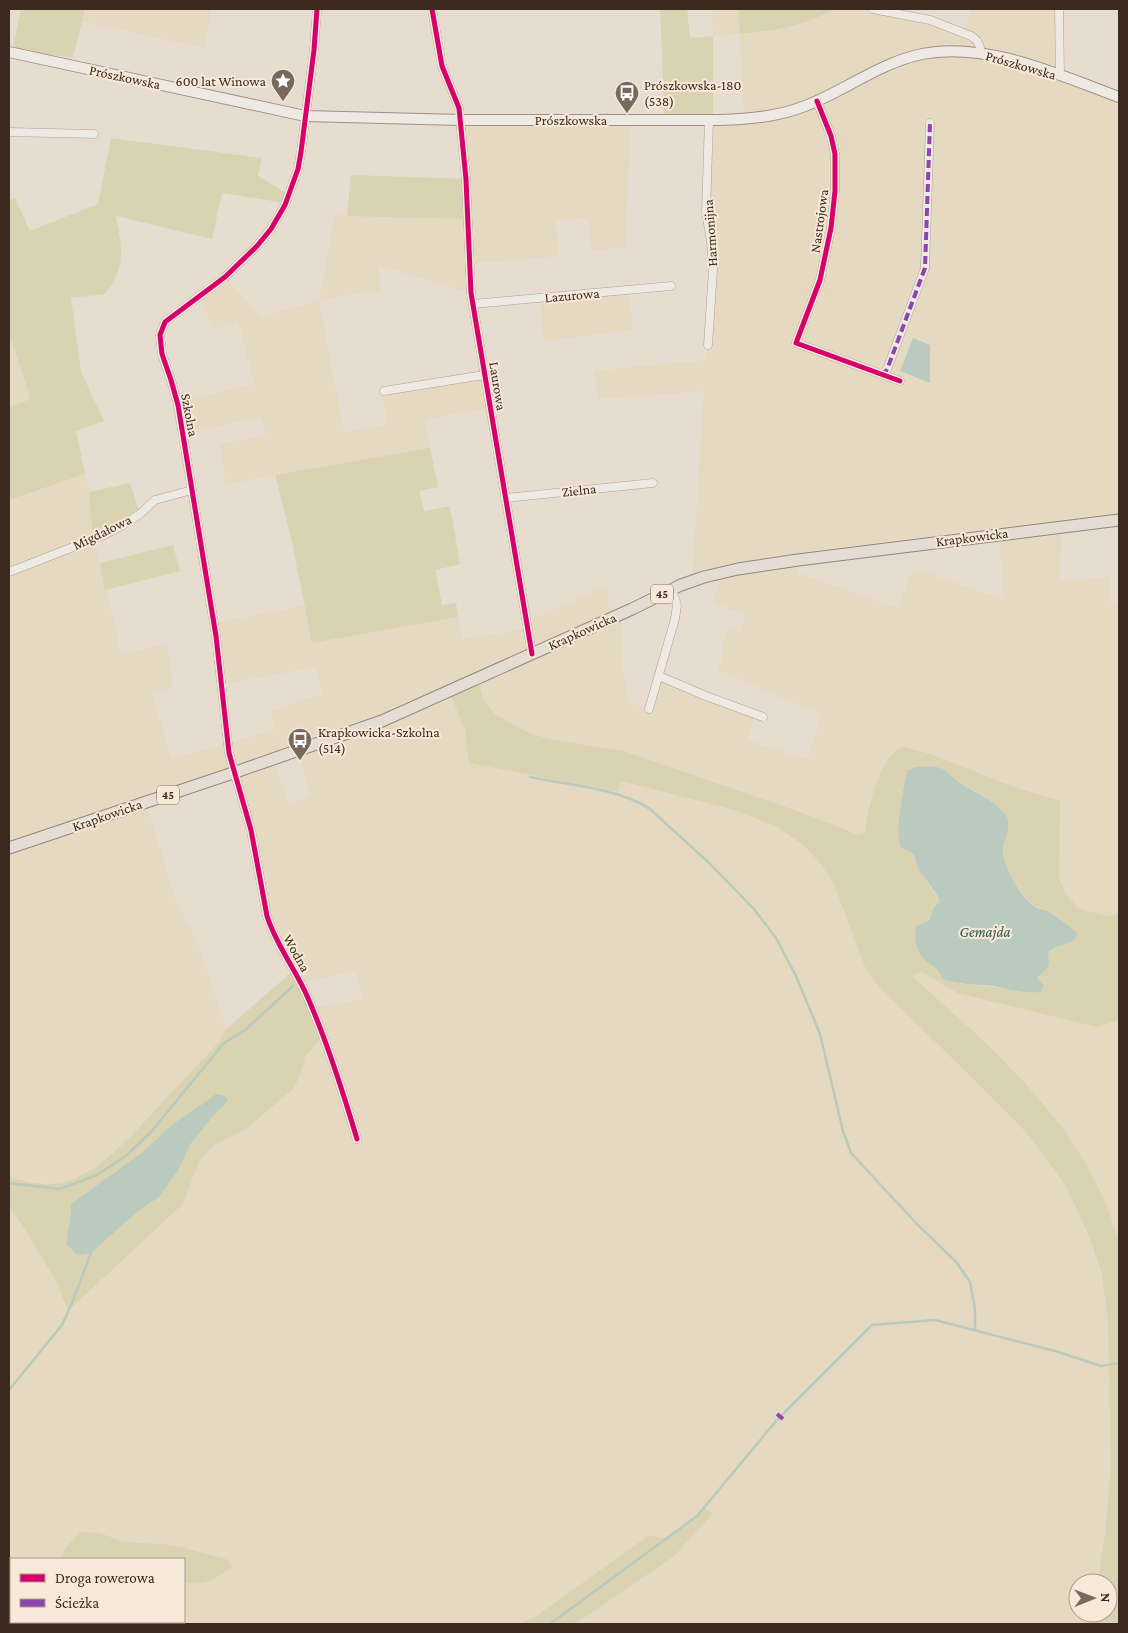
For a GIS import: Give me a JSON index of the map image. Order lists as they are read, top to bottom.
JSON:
{
  "streets": {
    "main road": ["Prószkowska", "Krapkowicka", "45"],
    "street": [
      "Nastrojowa",
      "Harmonijna",
      "Lazurowa",
      "Laurowa",
      "Szkolna",
      "Zielna",
      "Migdałowa",
      "Wodna"
    ]
  },
  "crossings": [
    ["Prószkowska", "Nastrojowa"],
    ["Prószkowska", "Harmonijna"],
    ["Prószkowska", "Laurowa"],
    ["Prószkowska", "Szkolna"],
    ["Lazurowa", "Laurowa"],
    ["Laurowa", "Zielna"],
    ["Laurowa", "Krapkowicka"],
    ["Szkolna", "Migdałowa"],
    ["Szkolna", "Krapkowicka"],
    ["Szkolna", "Wodna"],
    ["Krapkowicka", "Wodna"]
  ],
  "water": ["Gemajda"],
  "places": {
    "place": ["600 lat Winowa"],
    "bus stop": ["Prószkowska-180 (538)", "Krapkowicka-Szkolna (514)"]
  },
  "legend": ["Droga rowerowa", "Ścieżka"],
  "north": "right"
}
